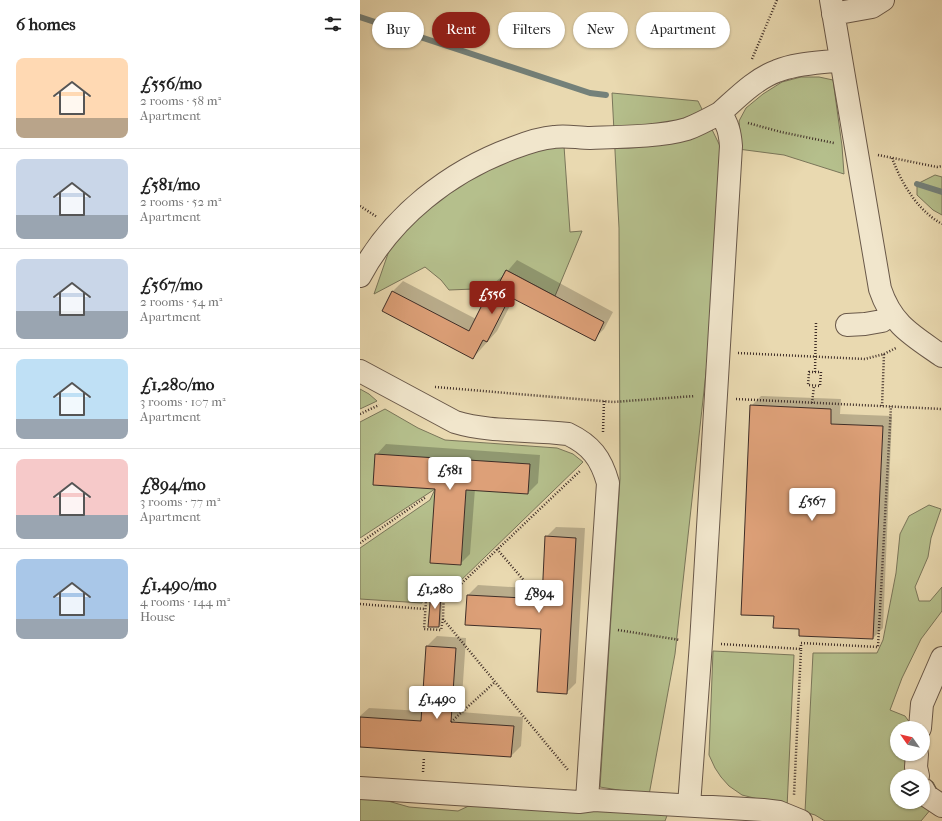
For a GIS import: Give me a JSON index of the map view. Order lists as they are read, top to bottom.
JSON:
{
  "north": "top left",
  "page": {
    "heading": "6 homes",
    "chip": [
      "Buy",
      "Rent",
      "Filters",
      "New",
      "Apartment"
    ],
    "list": [
      {
        "name": "£556/mo",
        "note": "2 rooms · 58 m² · Apartment"
      },
      {
        "name": "£581/mo",
        "note": "2 rooms · 52 m² · Apartment"
      },
      {
        "name": "£567/mo",
        "note": "2 rooms · 54 m² · Apartment"
      },
      {
        "name": "£1,280/mo",
        "note": "3 rooms · 107 m² · Apartment"
      },
      {
        "name": "£894/mo",
        "note": "3 rooms · 77 m² · Apartment"
      },
      {
        "name": "£1,490/mo",
        "note": "4 rooms · 144 m² · House"
      }
    ],
    "price": [
      "£556",
      "£581",
      "£567",
      "£1,280",
      "£894",
      "£1,490"
    ]
  }
}
